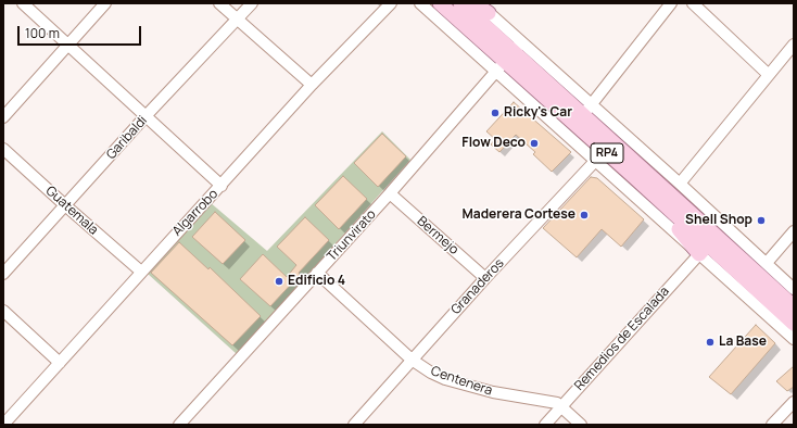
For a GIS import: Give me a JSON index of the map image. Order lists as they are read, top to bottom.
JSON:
{
  "streets": {
    "main road": ["RP4"],
    "street": [
      "Garibaldi",
      "Guatemala",
      "Algarrobo",
      "Triunvirato",
      "Bermejo",
      "Granaderos",
      "Remedios de Escalada",
      "Centenera"
    ]
  },
  "crossings": [
    ["Garibaldi", "Guatemala"],
    ["RP4", "Triunvirato"],
    ["RP4", "Granaderos"],
    ["RP4", "Remedios de Escalada"],
    ["Guatemala", "Algarrobo"],
    ["Triunvirato", "Bermejo"],
    ["Triunvirato", "Centenera"],
    ["Bermejo", "Granaderos"],
    ["Granaderos", "Centenera"],
    ["Remedios de Escalada", "Centenera"]
  ],
  "places": [
    "Ricky's Car",
    "Flow Deco",
    "Maderera Cortese",
    "Shell Shop",
    "Edificio 4",
    "La Base"
  ],
  "scale_bar": "100 m"
}
